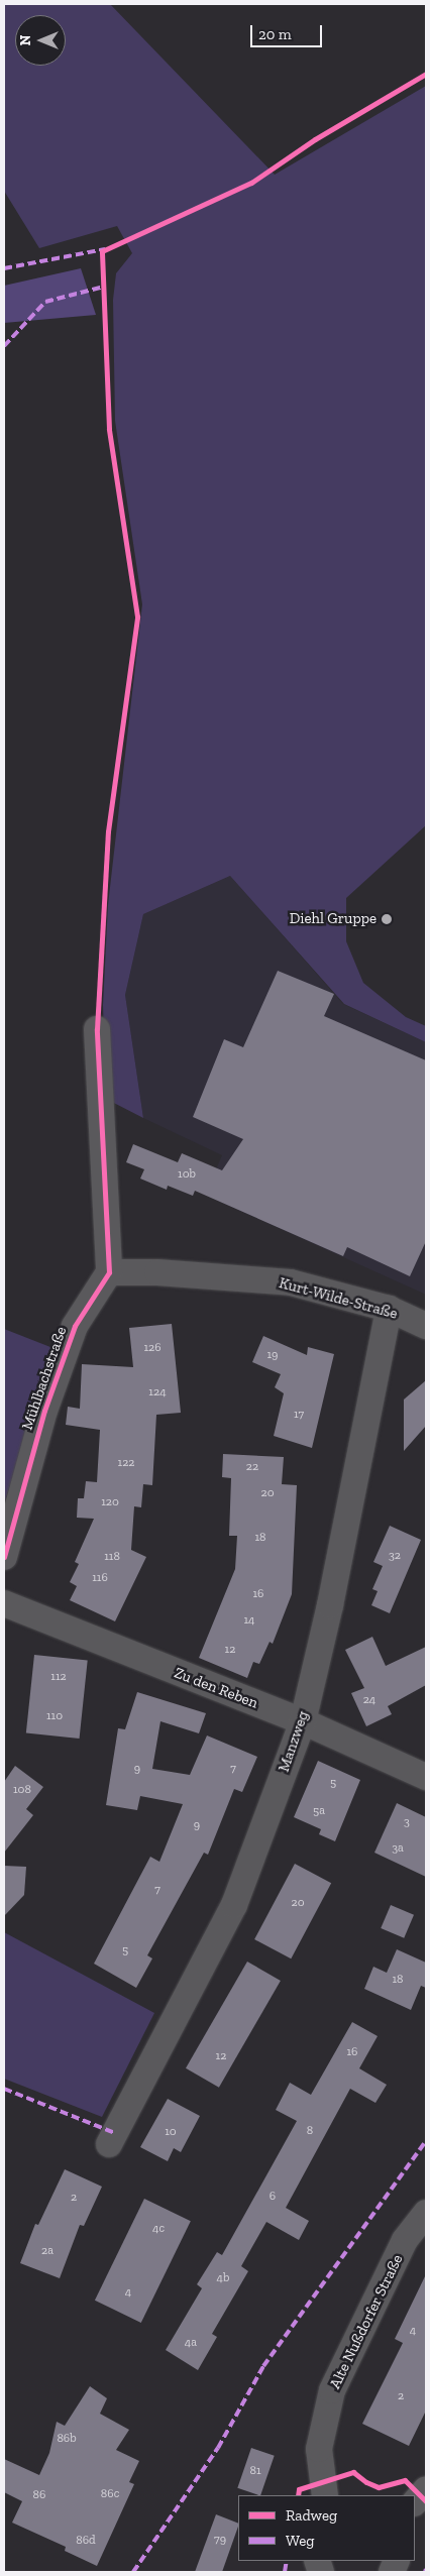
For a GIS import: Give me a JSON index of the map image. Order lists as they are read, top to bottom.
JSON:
{
  "streets": {
    "street": [
      "Kurt-Wilde-Straße",
      "Mühlbachstraße",
      "Zu den Reben",
      "Manzweg",
      "Alte Nußdorfer Straße"
    ]
  },
  "crossings": [
    ["Kurt-Wilde-Straße", "Mühlbachstraße"],
    ["Kurt-Wilde-Straße", "Manzweg"],
    ["Zu den Reben", "Manzweg"]
  ],
  "places": ["Diehl Gruppe"],
  "house_numbers": [
    "10b",
    "126",
    "19",
    "124",
    "17",
    "122",
    "22",
    "20",
    "120",
    "18",
    "32",
    "118",
    "116",
    "16",
    "14",
    "12",
    "112",
    "24",
    "110",
    "9",
    "7",
    "5",
    "108",
    "5a",
    "3",
    "9",
    "3a",
    "7",
    "20",
    "5",
    "18",
    "16",
    "12",
    "8",
    "10",
    "6",
    "2",
    "4c",
    "2a",
    "4b",
    "4",
    "4",
    "4a",
    "2",
    "86b",
    "81",
    "86c",
    "86",
    "79",
    "86d"
  ],
  "legend": ["Radweg", "Weg"],
  "scale_bar": "20 m",
  "north": "left"
}
